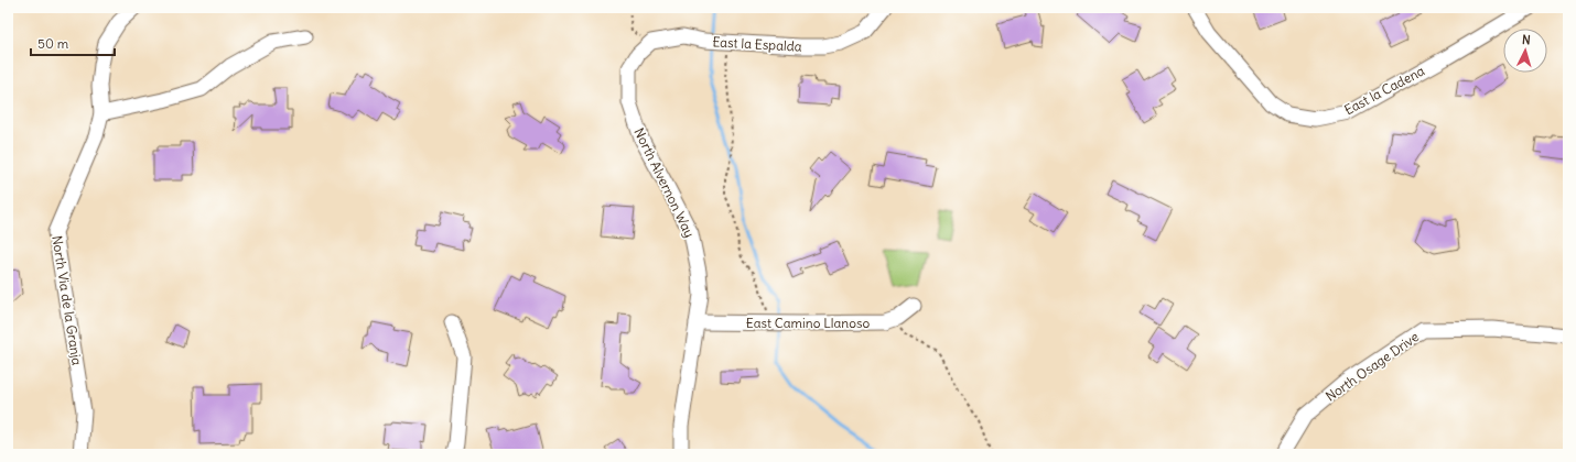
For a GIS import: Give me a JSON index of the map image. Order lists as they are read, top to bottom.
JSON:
{
  "streets": {
    "street": [
      "East la Espalda",
      "East la Cadena",
      "North Alvernon Way",
      "North Via de la Granja",
      "East Camino Llanoso",
      "North Osage Drive"
    ]
  },
  "crossings": [
    ["East la Espalda", "North Alvernon Way"],
    ["North Alvernon Way", "East Camino Llanoso"]
  ],
  "scale_bar": "50 m",
  "north": "top"
}
